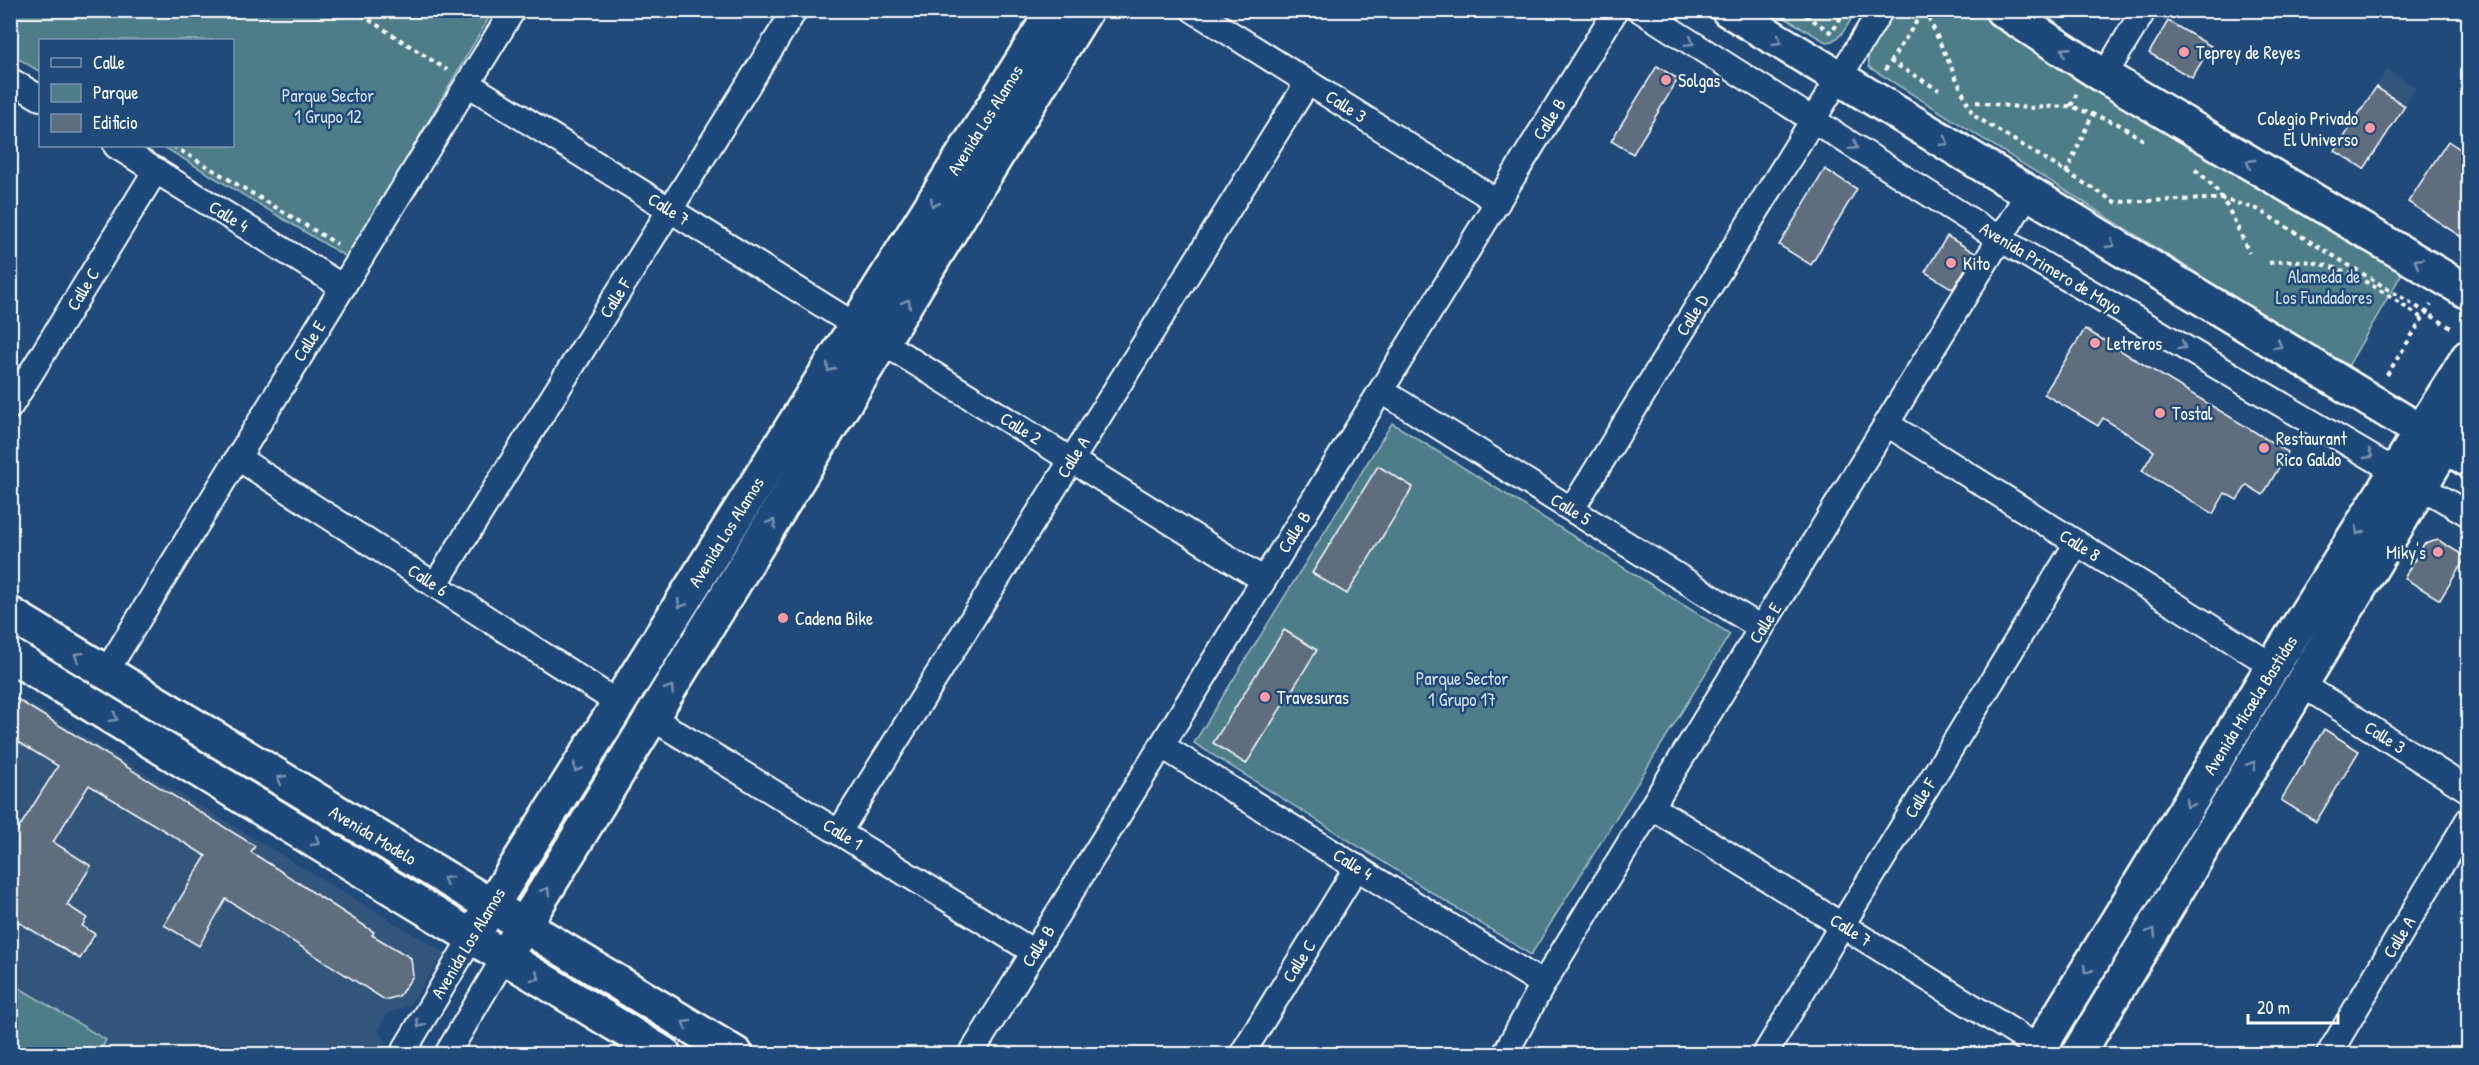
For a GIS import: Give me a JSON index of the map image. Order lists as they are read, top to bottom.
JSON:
{
  "streets": {
    "street": [
      "Calle 3",
      "Calle B",
      "Avenida Los Alamos",
      "Calle 7",
      "Calle 4",
      "Avenida Primero de Mayo",
      "Calle C",
      "Calle F",
      "Calle D",
      "Calle E",
      "Calle 2",
      "Calle A",
      "Calle 5",
      "Calle 8",
      "Calle 6",
      "Avenida Micaela Bastidas",
      "Calle 1",
      "Avenida Modelo"
    ]
  },
  "crossings": [
    ["Calle 3", "Calle B"],
    ["Calle 3", "Calle A"],
    ["Calle 3", "Avenida Micaela Bastidas"],
    ["Calle B", "Calle 4"],
    ["Calle B", "Calle 2"],
    ["Calle B", "Calle 5"],
    ["Calle B", "Calle 1"],
    ["Avenida Los Alamos", "Calle 7"],
    ["Avenida Los Alamos", "Calle 2"],
    ["Avenida Los Alamos", "Calle 6"],
    ["Avenida Los Alamos", "Calle 1"],
    ["Avenida Los Alamos", "Avenida Modelo"],
    ["Calle 7", "Calle F"],
    ["Calle 7", "Calle E"],
    ["Calle 7", "Calle 2"],
    ["Calle 7", "Avenida Micaela Bastidas"],
    ["Calle 4", "Calle C"],
    ["Calle 4", "Calle E"],
    ["Avenida Primero de Mayo", "Calle D"],
    ["Avenida Primero de Mayo", "Calle E"],
    ["Avenida Primero de Mayo", "Avenida Micaela Bastidas"],
    ["Calle F", "Calle 8"],
    ["Calle F", "Calle 6"],
    ["Calle D", "Calle 5"],
    ["Calle E", "Calle 5"],
    ["Calle E", "Calle 8"],
    ["Calle E", "Calle 6"],
    ["Calle E", "Avenida Modelo"],
    ["Calle 2", "Calle A"],
    ["Calle A", "Calle 1"],
    ["Calle 8", "Avenida Micaela Bastidas"]
  ],
  "parks": ["Parque Sector 1 Grupo 12", "Alameda de Los Fundadores", "Parque Sector 1 Grupo 17"],
  "places": [
    "Teprey de Reyes",
    "Solgas",
    "Colegio Privado El Universo",
    "Kito",
    "Letreros",
    "Tostal",
    "Restaurant Rico Galdo",
    "Miky's",
    "Cadena Bike",
    "Travesuras"
  ],
  "legend": ["Calle", "Parque", "Edificio"],
  "scale_bar": "20 m"
}
